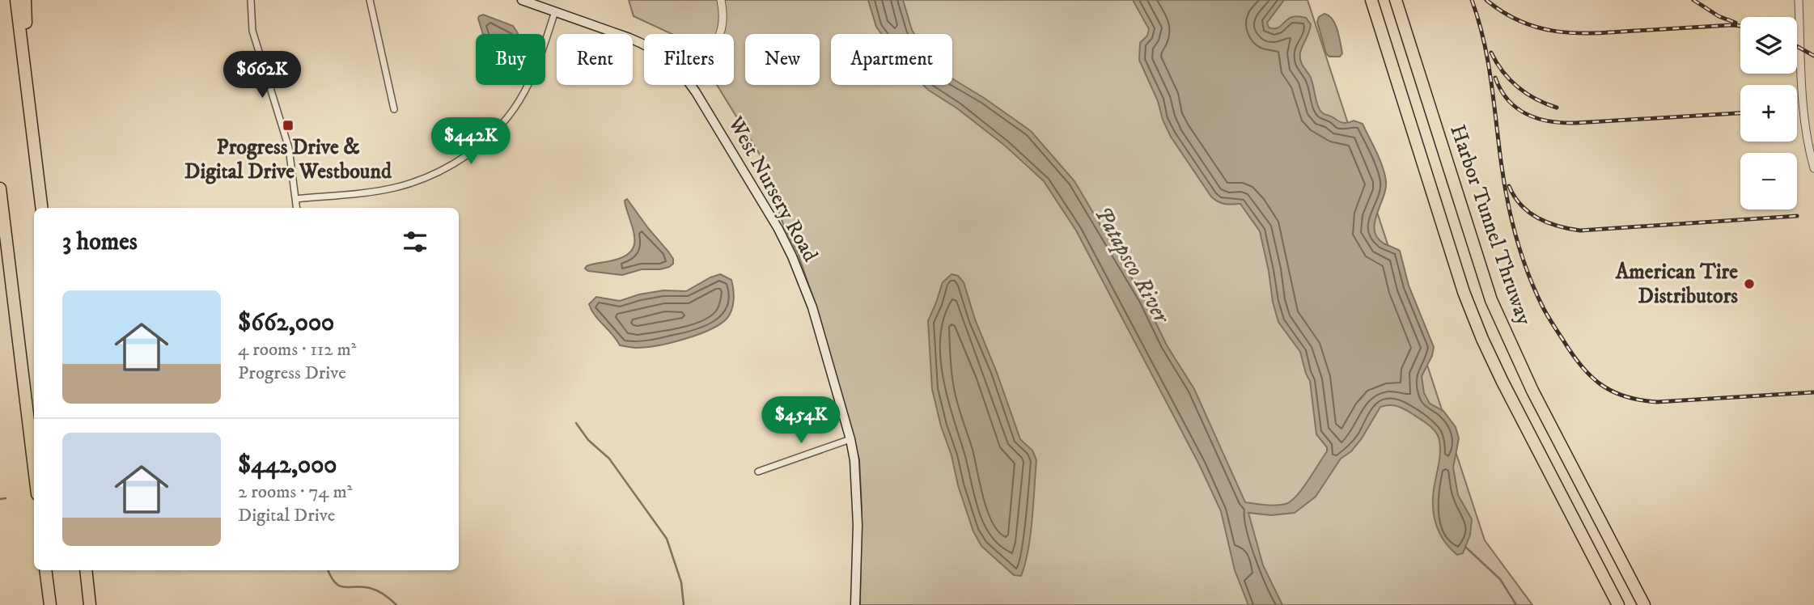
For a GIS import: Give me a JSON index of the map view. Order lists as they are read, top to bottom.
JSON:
{
  "streets": {
    "highway": ["Harbor Tunnel Thruway"],
    "main road": ["West Nursery Road"]
  },
  "water": ["Patapsco River"],
  "places": {
    "transit": ["Progress Drive & Digital Drive Westbound"],
    "other": ["American Tire Distributors"]
  },
  "page": {
    "map_buttons": ["+", "−"],
    "chip": [
      "Buy",
      "Rent",
      "Filters",
      "New",
      "Apartment"
    ],
    "price": ["$662K", "$442K", "$454K"],
    "heading": "3 homes",
    "list": [
      {
        "name": "$662,000",
        "note": "4 rooms · 112 m² · Progress Drive"
      },
      {
        "name": "$442,000",
        "note": "2 rooms · 74 m² · Digital Drive"
      }
    ]
  }
}
